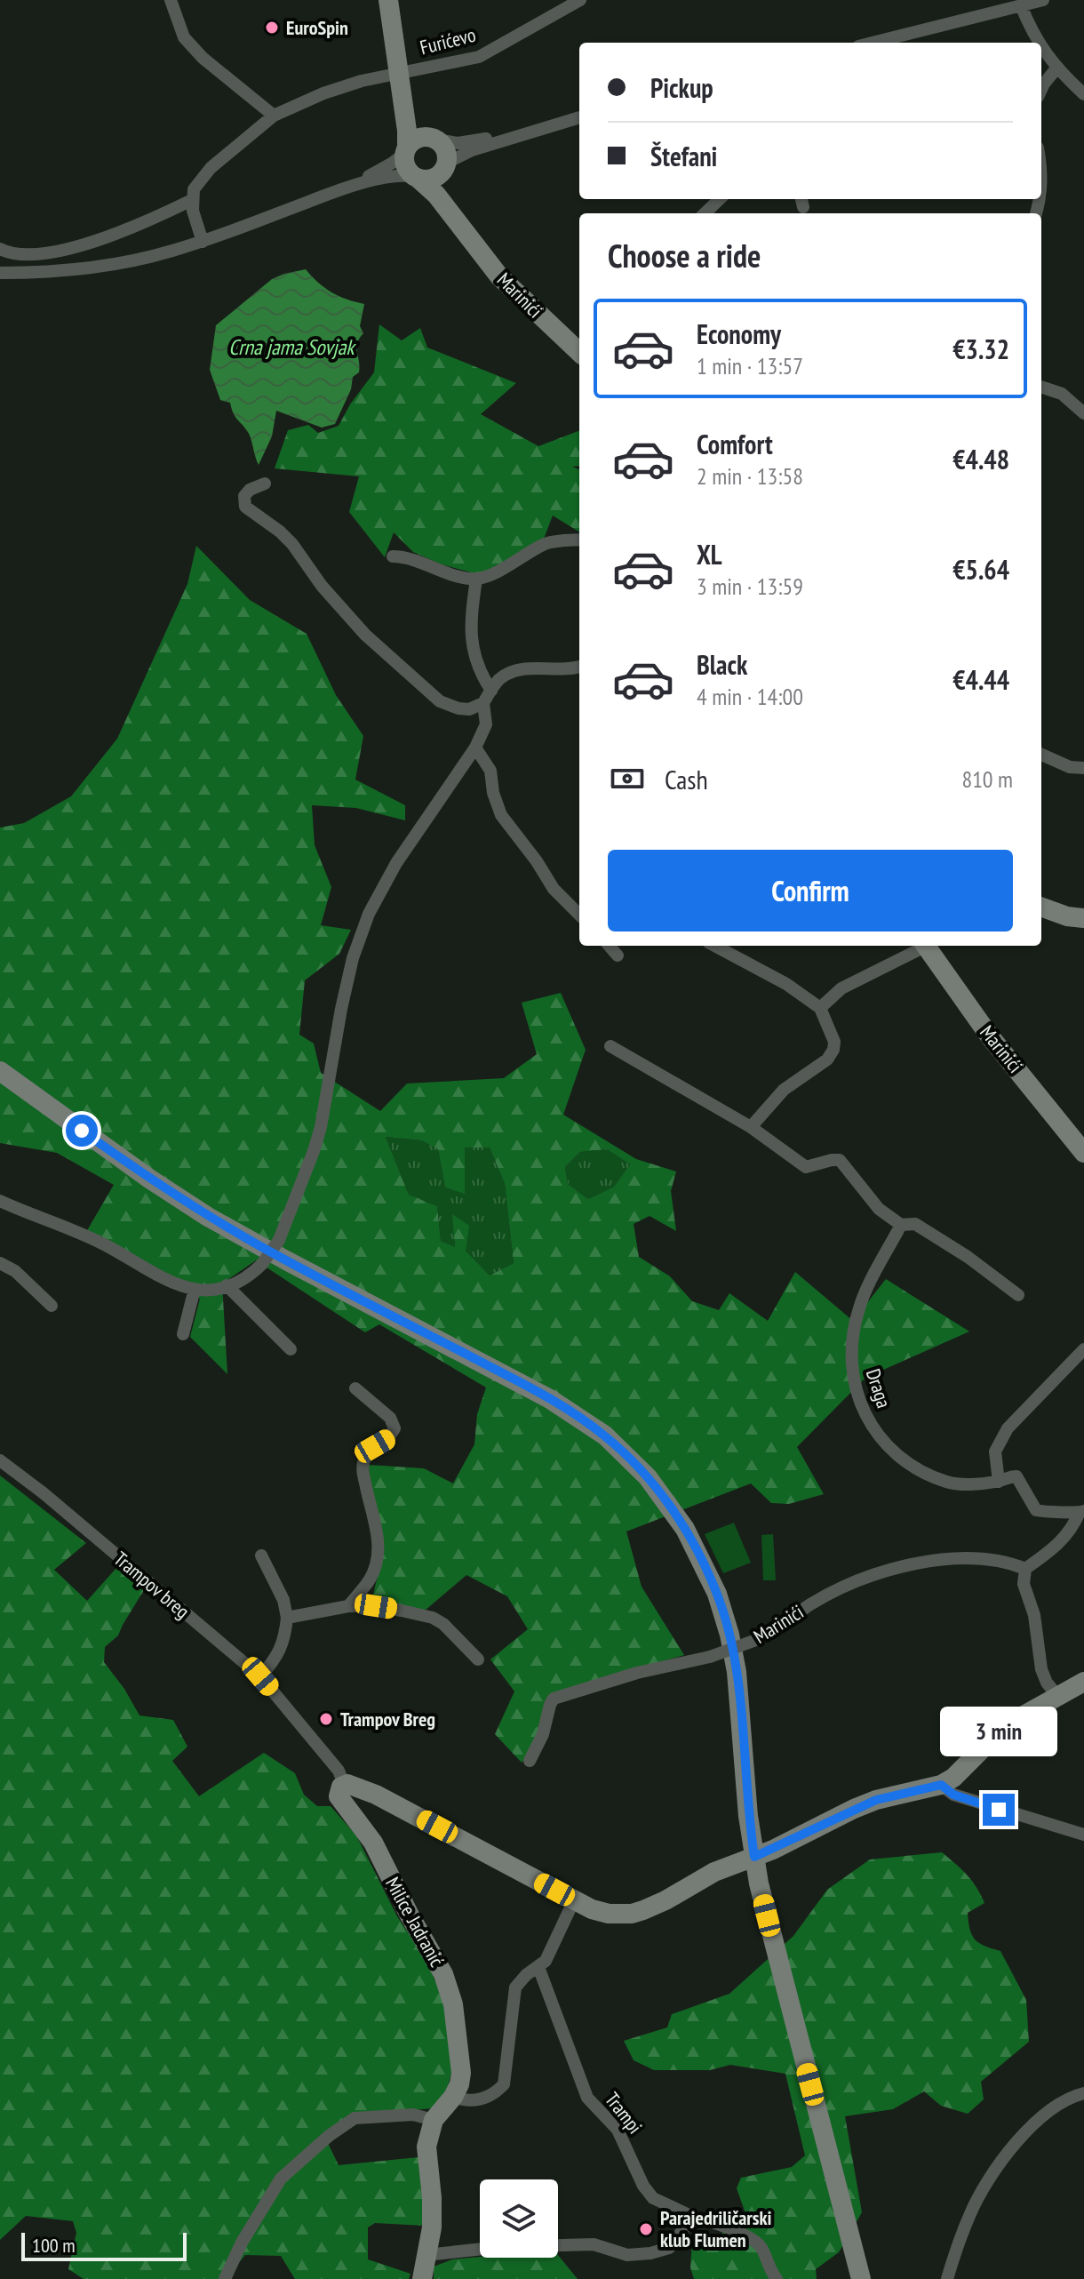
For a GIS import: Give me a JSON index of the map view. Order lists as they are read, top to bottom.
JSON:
{
  "streets": {
    "main road": ["Marinići", "Milice Jadranić"],
    "street": [
      "Furićevo",
      "Draga",
      "Trampov breg",
      "Trampi"
    ]
  },
  "crossings": [
    ["Trampov breg", "Milice Jadranić"]
  ],
  "water": ["Crna jama Sovjak"],
  "places": ["EuroSpin", "Trampov Breg", "Parajedriličarski klub Flumen"],
  "scale_bar": "100 m",
  "page": {
    "banner": ["Pickup", "Štefani"],
    "heading": "Choose a ride",
    "list": [
      {
        "name": "Economy",
        "note": "1 min · 13:57",
        "value": "€3.32"
      },
      {
        "name": "Comfort",
        "note": "2 min · 13:58",
        "value": "€4.48"
      },
      {
        "name": "XL",
        "note": "3 min · 13:59",
        "value": "€5.64"
      },
      {
        "name": "Black",
        "note": "4 min · 14:00",
        "value": "€4.44"
      }
    ],
    "pay": ["Cash", "810 m"],
    "buttons": "Confirm",
    "bubble": "3 min",
    "scale": "100 m"
  }
}
